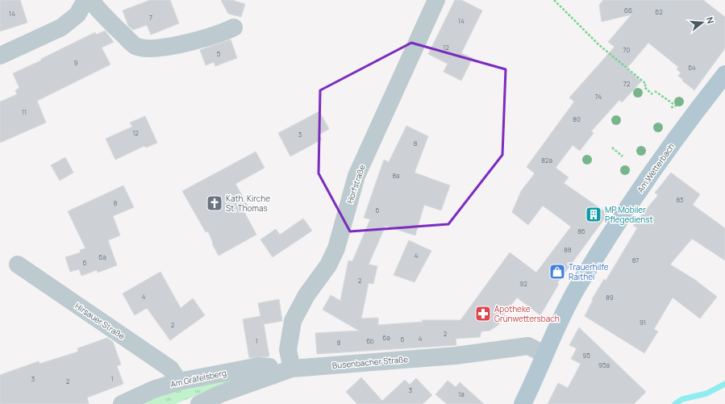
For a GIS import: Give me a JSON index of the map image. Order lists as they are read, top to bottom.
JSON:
{
  "streets": {
    "main road": ["Am Wetterbach"],
    "street": [
      "Horfstraße",
      "Hirsauer Straße",
      "Busenbacher Straße",
      "Am Gräfelsberg"
    ]
  },
  "crossings": [
    ["Am Wetterbach", "Busenbacher Straße"],
    ["Horfstraße", "Busenbacher Straße"],
    ["Hirsauer Straße", "Am Gräfelsberg"],
    ["Busenbacher Straße", "Am Gräfelsberg"]
  ],
  "places": {
    "church": ["Kath. Kirche St. Thomas"],
    "building": ["MP Mobiler Pflegedienst"],
    "shop": ["Trauerhilfe Raithel"],
    "pharmacy": ["Apotheke Grünwettersbach"]
  },
  "house_numbers": [
    "66",
    "62",
    "14",
    "7",
    "14",
    "12",
    "70",
    "5",
    "9",
    "64",
    "72",
    "74",
    "11",
    "80",
    "12",
    "3",
    "8",
    "82a",
    "8a",
    "83",
    "8",
    "6",
    "86",
    "88",
    "4",
    "6a",
    "87",
    "6",
    "2",
    "92",
    "4",
    "89",
    "91",
    "2",
    "2",
    "6a",
    "4",
    "6",
    "1",
    "6b",
    "8",
    "95",
    "95a",
    "3",
    "1",
    "2",
    "3",
    "1a"
  ],
  "north": "right"
}
